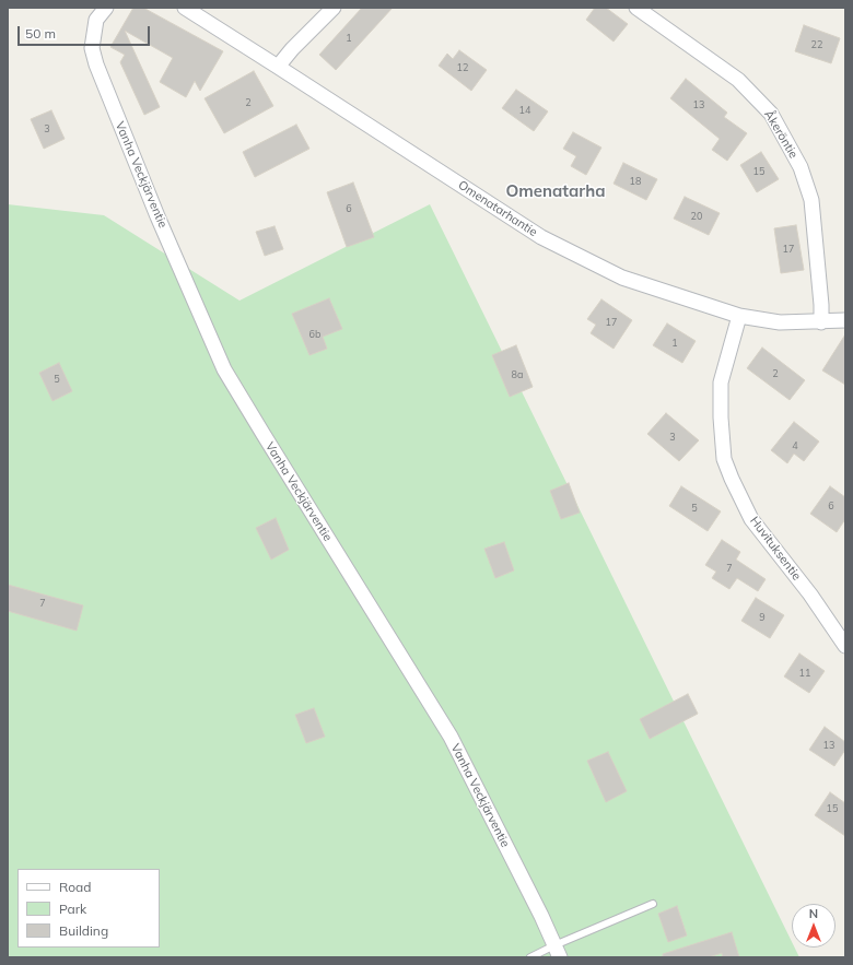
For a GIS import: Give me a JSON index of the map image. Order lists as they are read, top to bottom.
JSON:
{
  "streets": {
    "street": [
      "Åkeröntie",
      "Vanha Veckjärventie",
      "Omenatarhantie",
      "Huvituksentie"
    ]
  },
  "crossings": [
    ["Åkeröntie", "Omenatarhantie"],
    ["Omenatarhantie", "Huvituksentie"]
  ],
  "districts": ["Omenatarha"],
  "house_numbers": [
    "1",
    "22",
    "12",
    "2",
    "13",
    "14",
    "3",
    "15",
    "18",
    "6",
    "20",
    "17",
    "17",
    "6b",
    "1",
    "2",
    "8a",
    "5",
    "3",
    "4",
    "6",
    "5",
    "7",
    "7",
    "9",
    "11",
    "13",
    "15"
  ],
  "legend": ["Road", "Park", "Building"],
  "scale_bar": "50 m",
  "north": "top"
}
